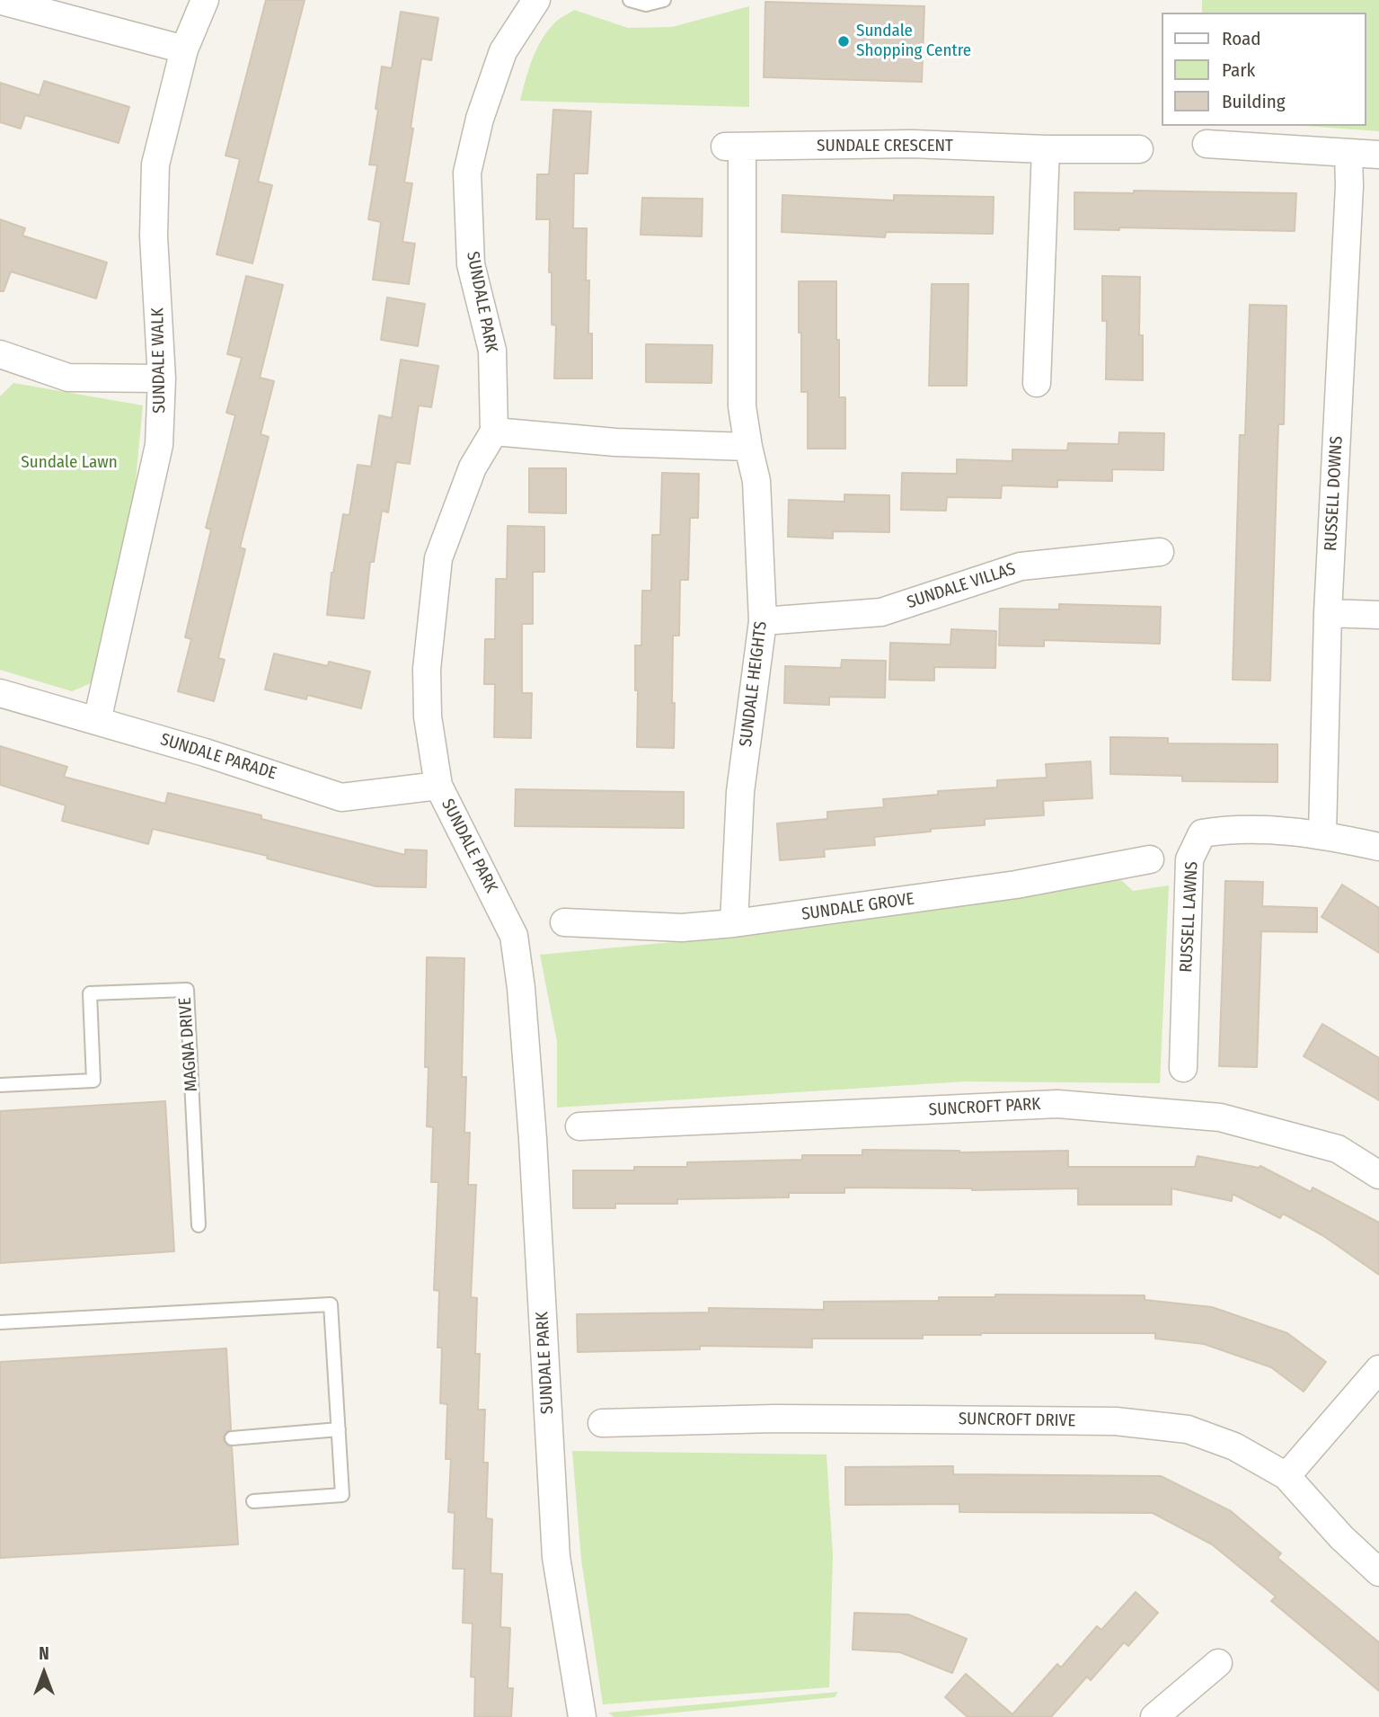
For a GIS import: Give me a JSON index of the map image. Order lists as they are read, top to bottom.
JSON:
{
  "streets": {
    "street": [
      "SUNDALE CRESCENT",
      "SUNDALE PARK",
      "SUNDALE WALK",
      "RUSSELL DOWNS",
      "SUNDALE VILLAS",
      "SUNDALE HEIGHTS",
      "SUNDALE PARADE",
      "SUNDALE GROVE",
      "RUSSELL LAWNS",
      "SUNCROFT PARK",
      "SUNCROFT DRIVE"
    ],
    "lane": ["MAGNA DRIVE"]
  },
  "crossings": [
    ["SUNDALE CRESCENT", "SUNDALE HEIGHTS"],
    ["SUNDALE PARK", "SUNDALE PARADE"],
    ["SUNDALE WALK", "SUNDALE PARADE"],
    ["RUSSELL DOWNS", "RUSSELL LAWNS"],
    ["SUNDALE VILLAS", "SUNDALE HEIGHTS"],
    ["SUNDALE HEIGHTS", "SUNDALE GROVE"]
  ],
  "parks": ["Sundale Lawn"],
  "places": ["Sundale Shopping Centre"],
  "legend": ["Road", "Park", "Building"],
  "north": "top"
}
